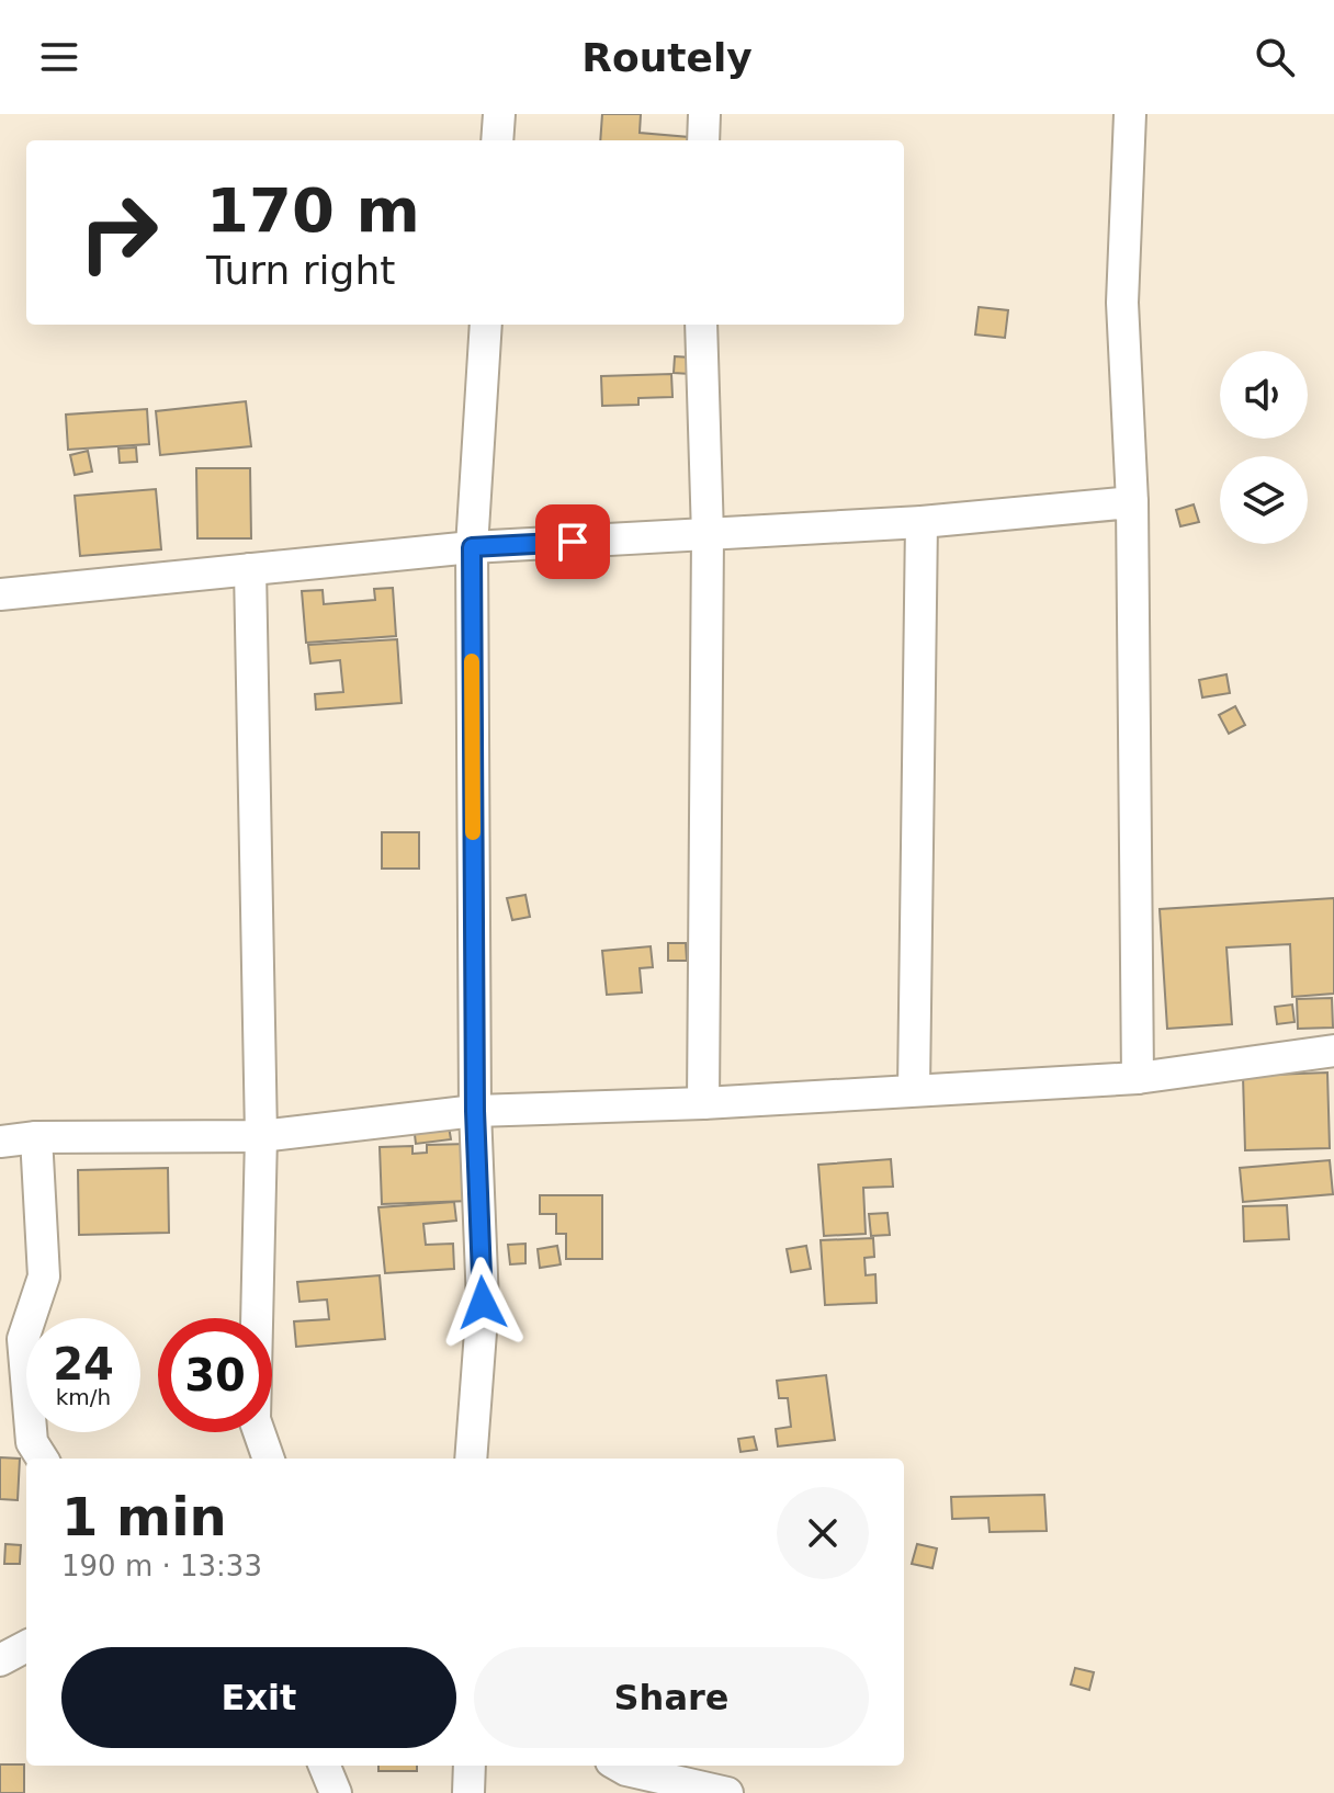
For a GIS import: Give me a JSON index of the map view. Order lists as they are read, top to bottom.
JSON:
{
  "page": {
    "header": "Routely",
    "turn": ["170 m", "Turn right"],
    "speed": "24 km/h",
    "limit": "30",
    "heading": ["1 min", "190 m · 13:33"],
    "buttons": ["Exit", "Share"]
  }
}
